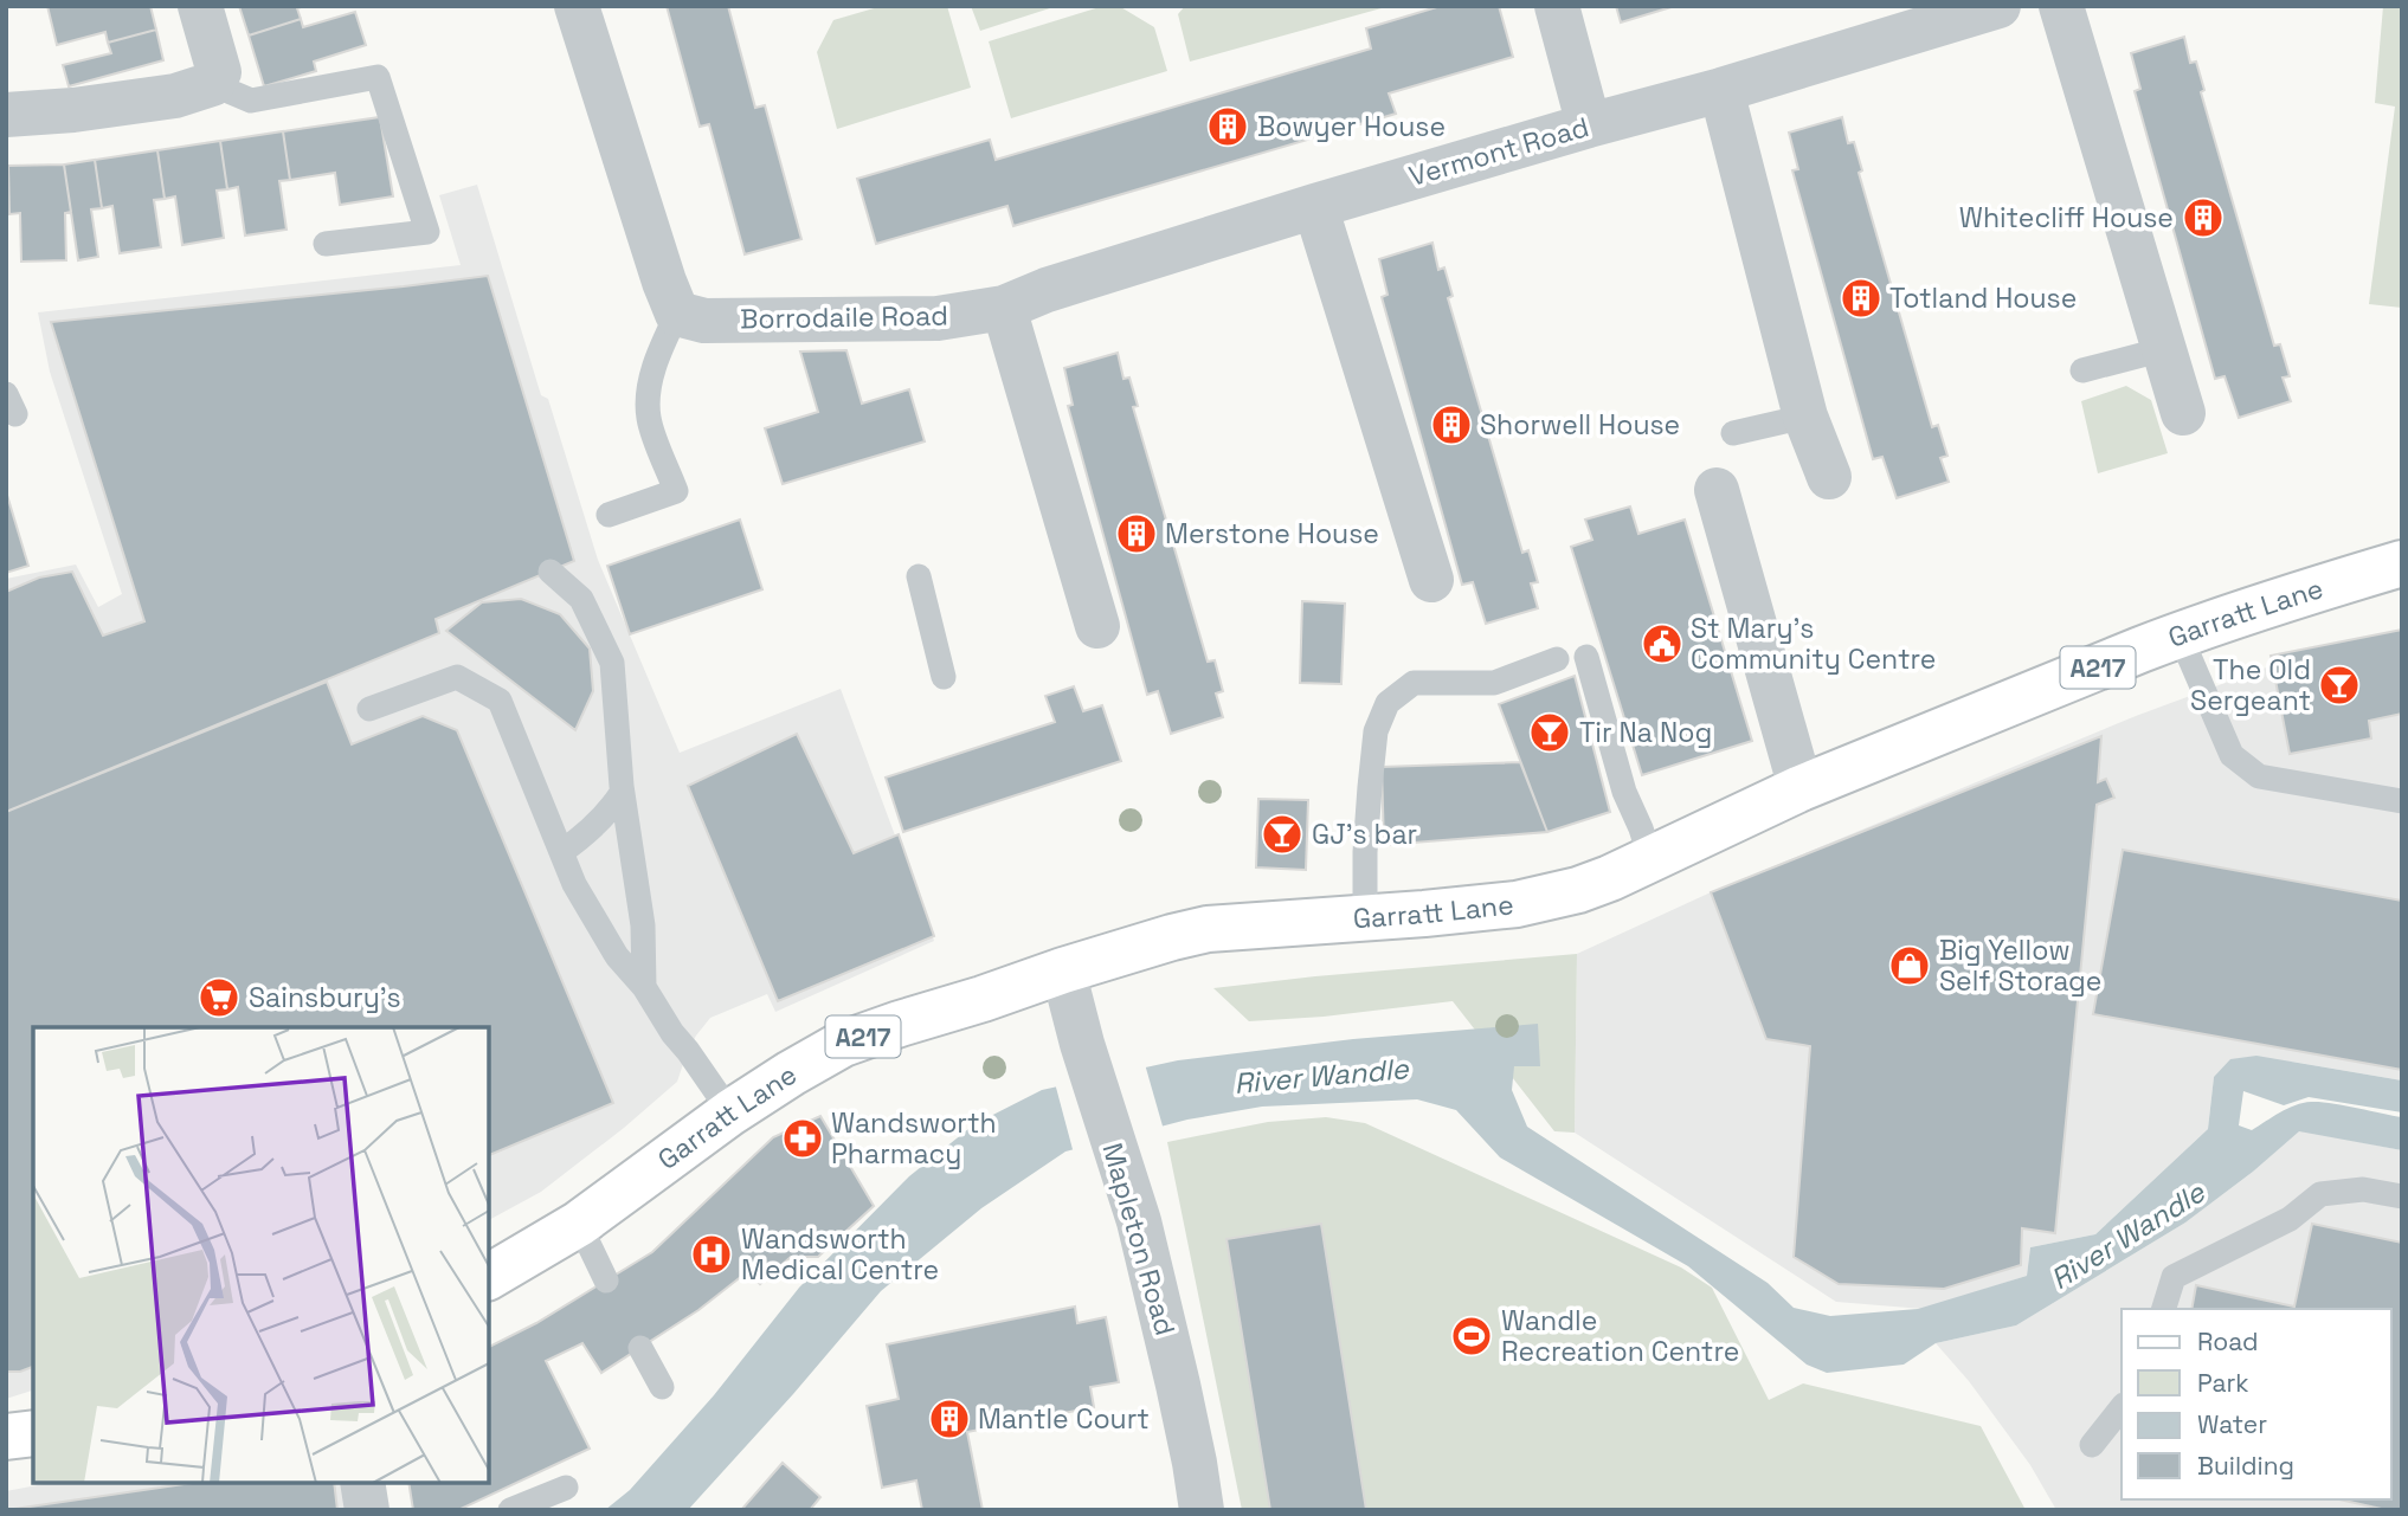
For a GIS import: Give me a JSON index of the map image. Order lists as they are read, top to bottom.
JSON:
{
  "streets": {
    "main road": ["Garratt Lane", "A217"],
    "street": ["Vermont Road", "Borrodaile Road", "Mapleton Road"]
  },
  "crossings": [
    ["Vermont Road", "Borrodaile Road"],
    ["Garratt Lane", "Mapleton Road"]
  ],
  "water": ["River Wandle"],
  "places": {
    "building": [
      "Bowyer House",
      "Whitecliff House",
      "Totland House",
      "Shorwell House",
      "Merstone House",
      "Mantle Court"
    ],
    "public building": ["St Mary's Community Centre"],
    "bar": ["The Old Sergeant", "Tir Na Nog", "GJ's bar"],
    "shop": ["Big Yellow Self Storage"],
    "supermarket": ["Sainsbury's"],
    "pharmacy": ["Wandsworth Pharmacy"],
    "hospital": ["Wandsworth Medical Centre"],
    "sports": ["Wandle Recreation Centre"]
  },
  "legend": [
    "Road",
    "Park",
    "Water",
    "Building"
  ]
}
